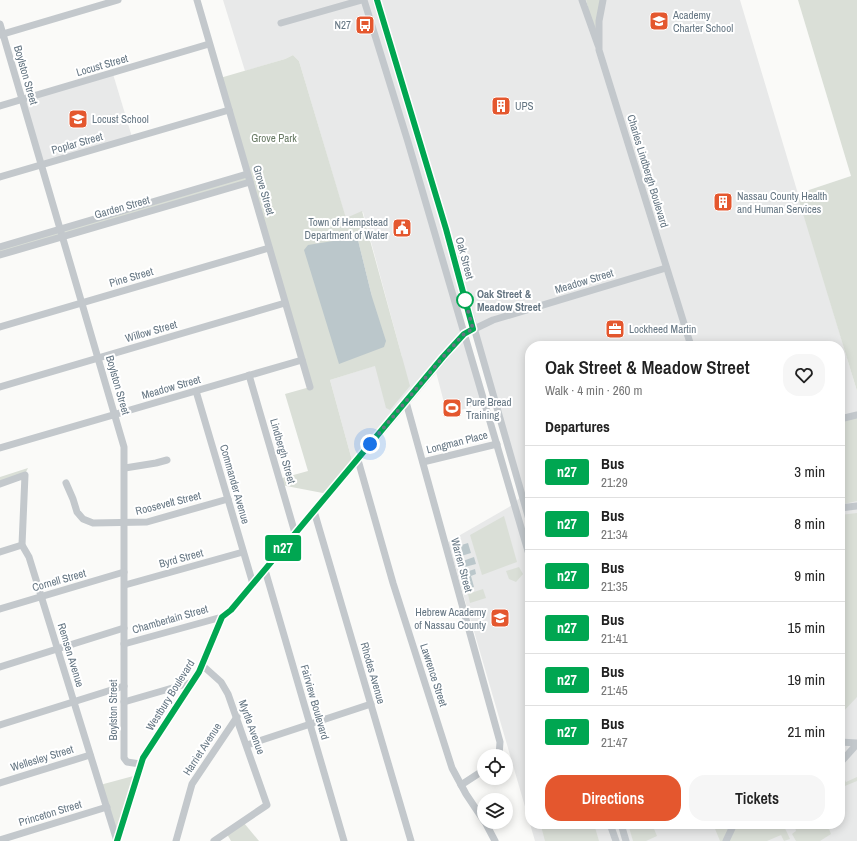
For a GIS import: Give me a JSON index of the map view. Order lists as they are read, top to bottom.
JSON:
{
  "streets": {
    "street": [
      "Locust Street",
      "Boylston Street",
      "Poplar Street",
      "Charles Lindbergh Boulevard",
      "Grove Street",
      "Garden Street",
      "Oak Street",
      "Pine Street",
      "Meadow Street",
      "Willow Street",
      "Longman Place",
      "Lindbergh Street",
      "Commander Avenue",
      "Roosevelt Street",
      "Byrd Street",
      "Warren Street",
      "Cornell Street",
      "Chamberlain Street",
      "Remsen Avenue",
      "Rhodes Avenue",
      "Lawrence Street",
      "Westbury Boulevard",
      "Fairview Boulevard",
      "Myrtle Avenue",
      "Harriet Avenue",
      "Wellesley Street",
      "Princeton Street"
    ]
  },
  "crossings": [
    ["Locust Street", "Boylston Street"],
    ["Locust Street", "Grove Street"],
    ["Boylston Street", "Poplar Street"],
    ["Boylston Street", "Garden Street"],
    ["Boylston Street", "Pine Street"],
    ["Boylston Street", "Meadow Street"],
    ["Boylston Street", "Willow Street"],
    ["Boylston Street", "Roosevelt Street"],
    ["Boylston Street", "Byrd Street"],
    ["Boylston Street", "Cornell Street"],
    ["Boylston Street", "Chamberlain Street"],
    ["Boylston Street", "Westbury Boulevard"],
    ["Poplar Street", "Grove Street"],
    ["Charles Lindbergh Boulevard", "Meadow Street"],
    ["Grove Street", "Garden Street"],
    ["Grove Street", "Pine Street"],
    ["Grove Street", "Meadow Street"],
    ["Grove Street", "Willow Street"],
    ["Oak Street", "Meadow Street"],
    ["Oak Street", "Longman Place"],
    ["Oak Street", "Westbury Boulevard"],
    ["Meadow Street", "Lindbergh Street"],
    ["Meadow Street", "Commander Avenue"],
    ["Meadow Street", "Westbury Boulevard"],
    ["Longman Place", "Warren Street"],
    ["Lindbergh Street", "Westbury Boulevard"],
    ["Commander Avenue", "Roosevelt Street"],
    ["Commander Avenue", "Byrd Street"],
    ["Commander Avenue", "Westbury Boulevard"],
    ["Warren Street", "Westbury Boulevard"],
    ["Cornell Street", "Remsen Avenue"],
    ["Chamberlain Street", "Westbury Boulevard"],
    ["Remsen Avenue", "Westbury Boulevard"],
    ["Remsen Avenue", "Wellesley Street"],
    ["Remsen Avenue", "Princeton Street"],
    ["Rhodes Avenue", "Westbury Boulevard"],
    ["Lawrence Street", "Westbury Boulevard"],
    ["Westbury Boulevard", "Fairview Boulevard"],
    ["Westbury Boulevard", "Myrtle Avenue"],
    ["Myrtle Avenue", "Harriet Avenue"]
  ],
  "parks": ["Grove Park"],
  "places": {
    "school or university": ["Academy Charter School", "Locust School", "Hebrew Academy of Nassau County"],
    "bus stop": ["N27"],
    "building": ["UPS", "Nassau County Health and Human Services"],
    "public building": ["Town of Hempstead Department of Water"],
    "other": ["Oak Street & Meadow Street"],
    "office": ["Lockheed Martin"],
    "sports": ["Pure Bread Training"]
  },
  "lines": ["bus line n27"],
  "page": {
    "on_map": "n27",
    "heading": [
      ["Oak Street & Meadow Street", "Walk · 4 min · 260 m"],
      "Departures"
    ],
    "list": [
      {
        "mark": "n27",
        "name": "Bus",
        "note": "21:29",
        "value": "3 min"
      },
      {
        "mark": "n27",
        "name": "Bus",
        "note": "21:34",
        "value": "8 min"
      },
      {
        "mark": "n27",
        "name": "Bus",
        "note": "21:35",
        "value": "9 min"
      },
      {
        "mark": "n27",
        "name": "Bus",
        "note": "21:41",
        "value": "15 min"
      },
      {
        "mark": "n27",
        "name": "Bus",
        "note": "21:45",
        "value": "19 min"
      },
      {
        "mark": "n27",
        "name": "Bus",
        "note": "21:47",
        "value": "21 min"
      }
    ],
    "buttons": ["Directions", "Tickets"]
  }
}
